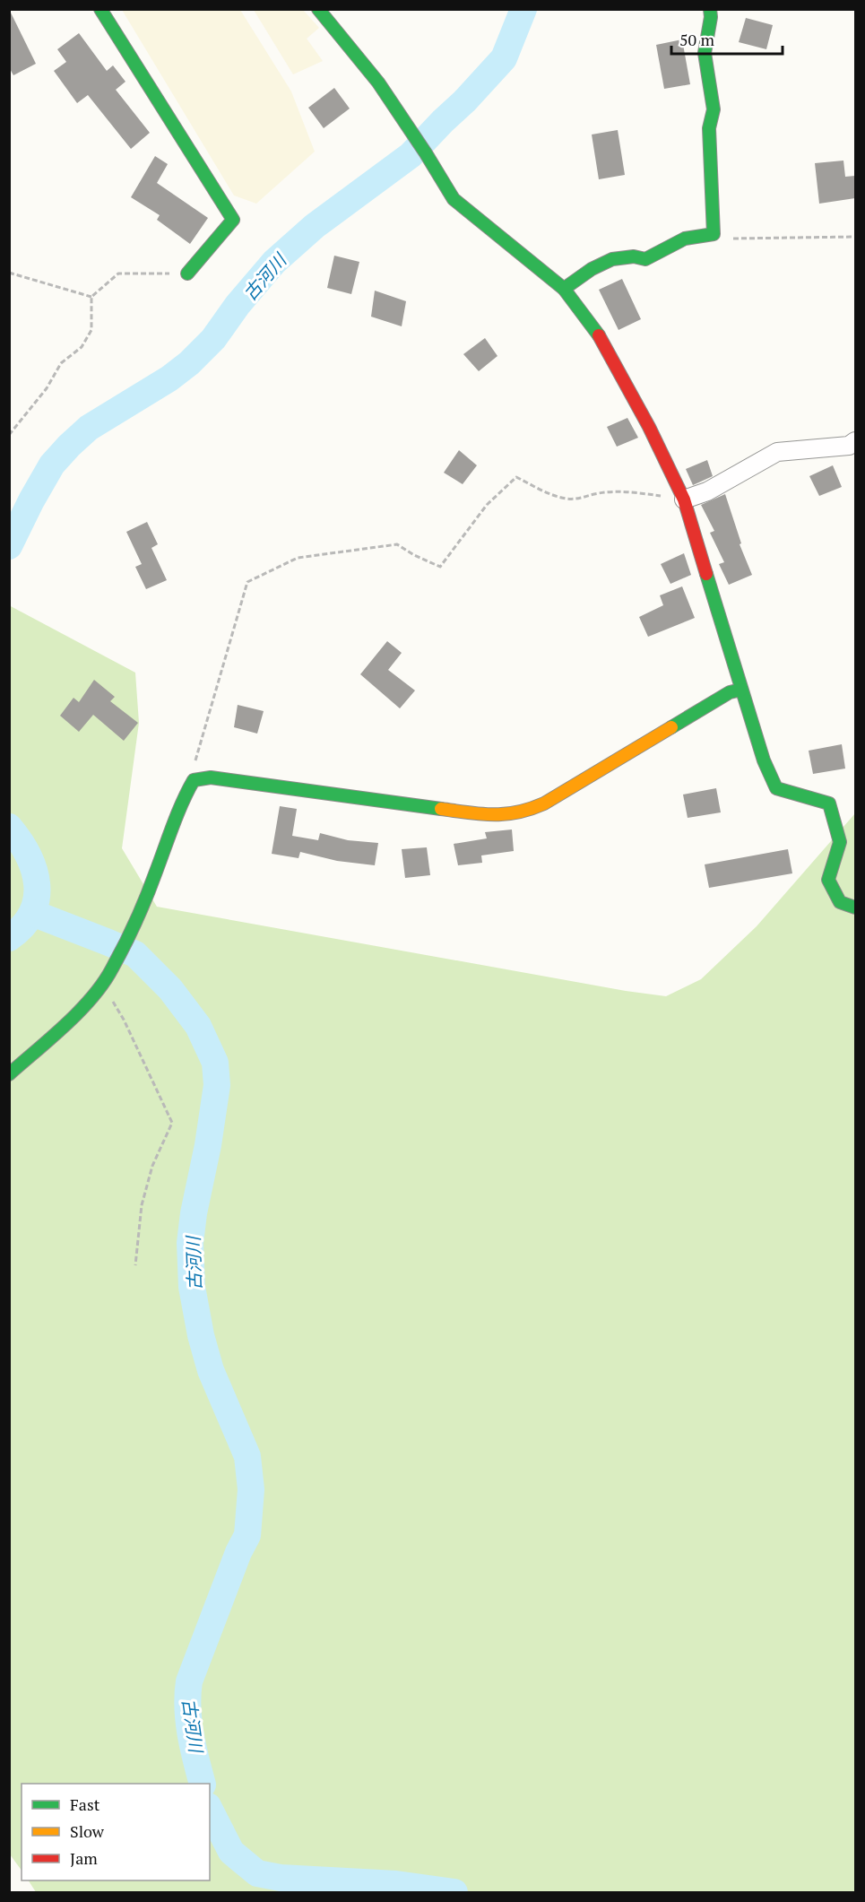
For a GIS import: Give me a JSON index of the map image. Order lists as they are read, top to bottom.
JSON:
{
  "water": ["古河川"],
  "legend": ["Fast", "Slow", "Jam"],
  "scale_bar": "50 m"
}
